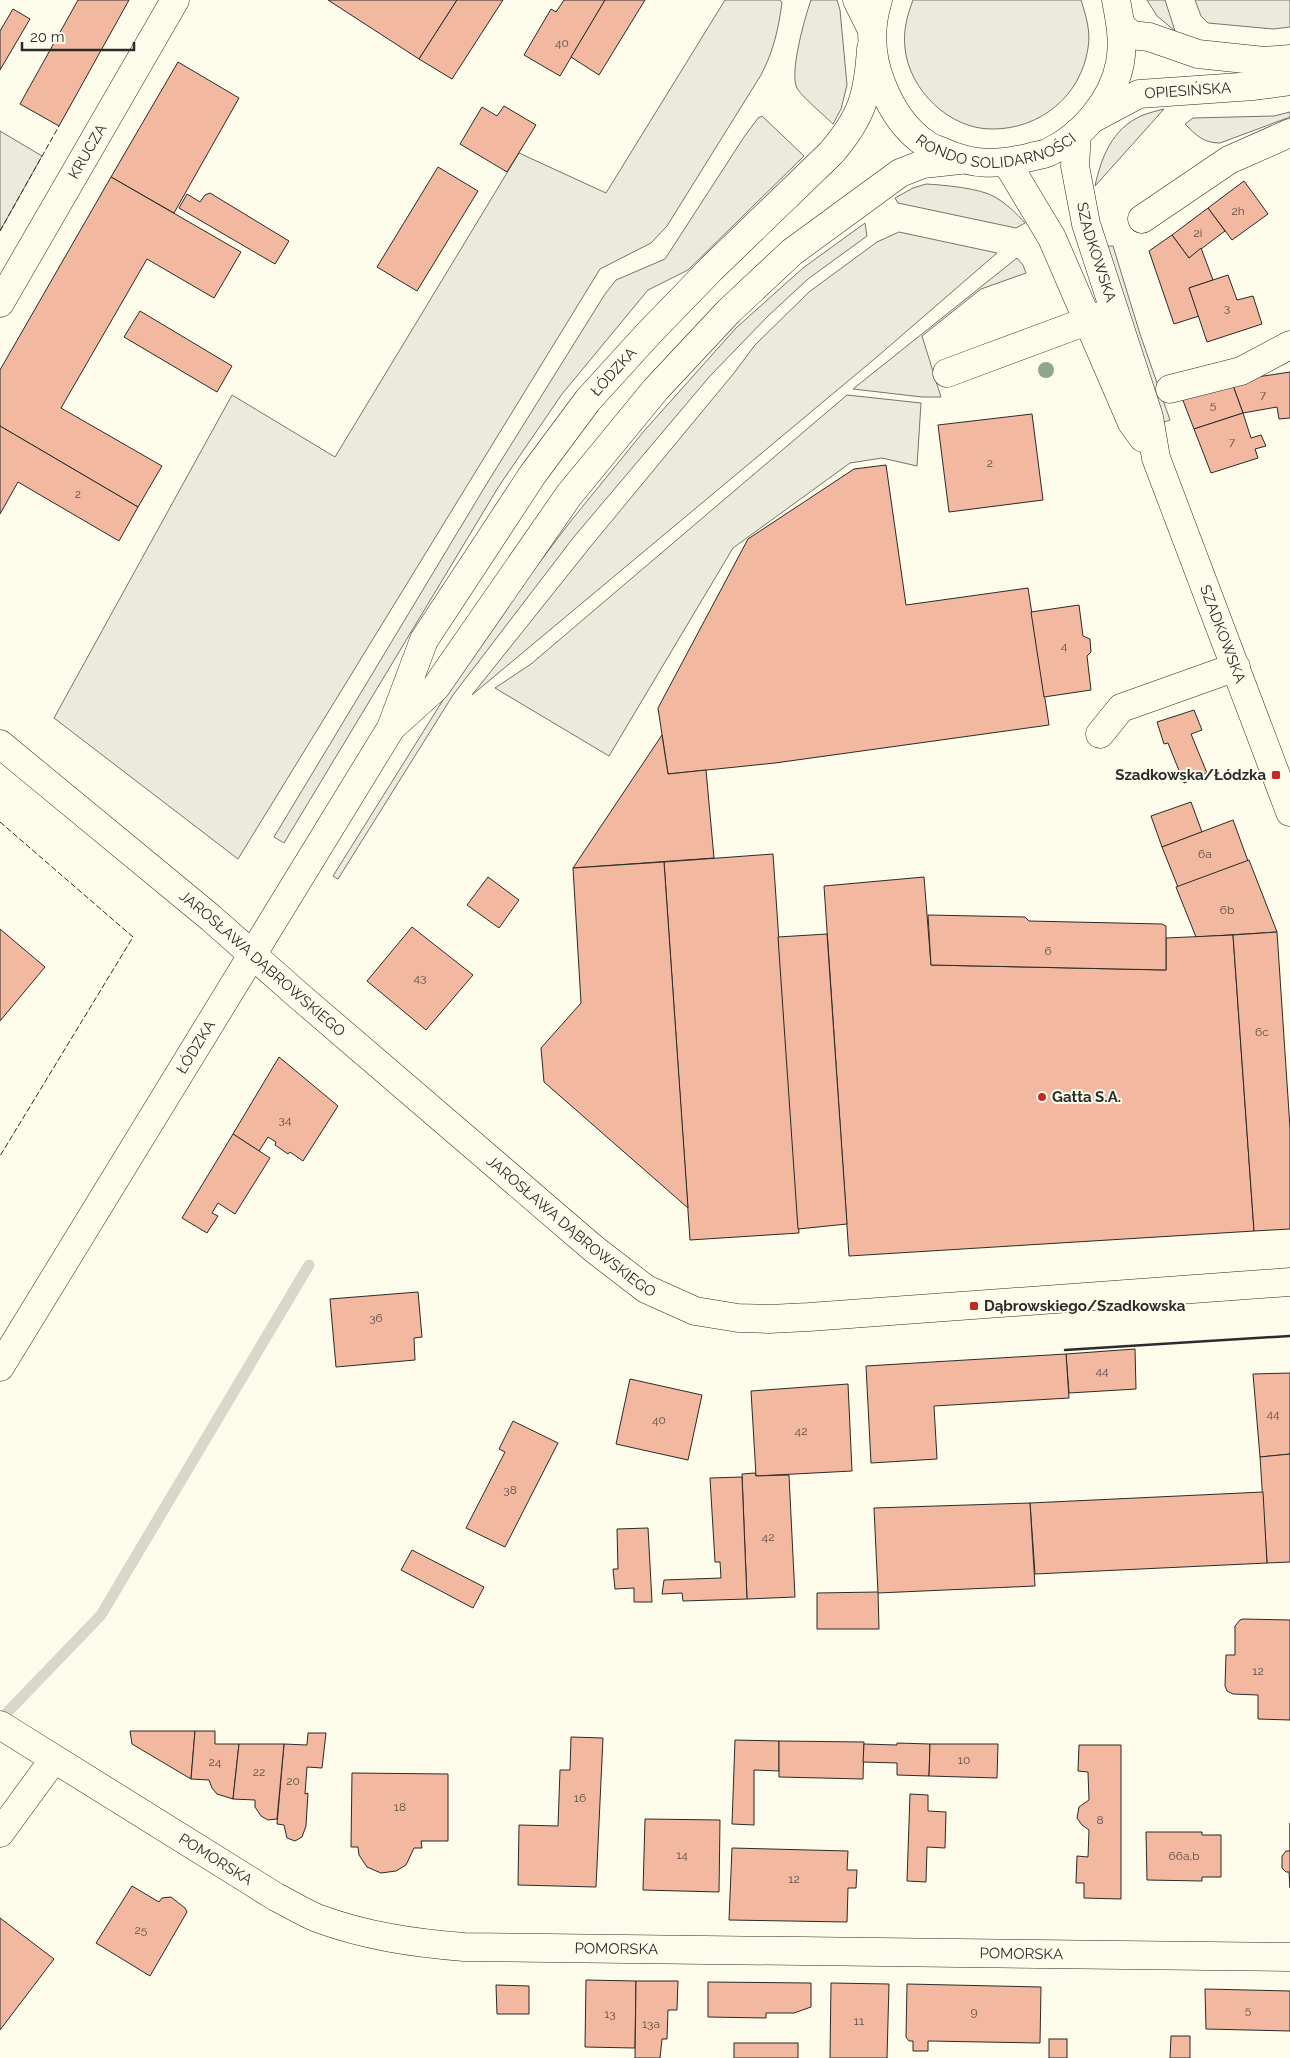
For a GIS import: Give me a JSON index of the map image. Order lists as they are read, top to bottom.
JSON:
{
  "streets": {
    "street": [
      "OPIESIŃSKA",
      "RONDO SOLIDARNOŚCI",
      "KRUCZA",
      "SZADKOWSKA",
      "ŁÓDZKA",
      "JAROSŁAWA DĄBROWSKIEGO",
      "POMORSKA"
    ]
  },
  "crossings": [
    ["OPIESIŃSKA", "RONDO SOLIDARNOŚCI"],
    ["OPIESIŃSKA", "SZADKOWSKA"],
    ["RONDO SOLIDARNOŚCI", "SZADKOWSKA"],
    ["RONDO SOLIDARNOŚCI", "ŁÓDZKA"],
    ["ŁÓDZKA", "JAROSŁAWA DĄBROWSKIEGO"]
  ],
  "places": {
    "transit": ["Szadkowska/Łódzka", "Dąbrowskiego/Szadkowska"],
    "other": ["Gatta S.A."]
  },
  "house_numbers": [
    "40",
    "2h",
    "2i",
    "3",
    "7",
    "5",
    "7",
    "2",
    "2",
    "4",
    "6a",
    "6b",
    "6",
    "43",
    "6c",
    "34",
    "36",
    "44",
    "44",
    "40",
    "42",
    "38",
    "42",
    "12",
    "10",
    "24",
    "22",
    "20",
    "16",
    "18",
    "8",
    "14",
    "66a,b",
    "12",
    "25",
    "5",
    "9",
    "13",
    "11",
    "13a"
  ],
  "scale_bar": "20 m"
}
